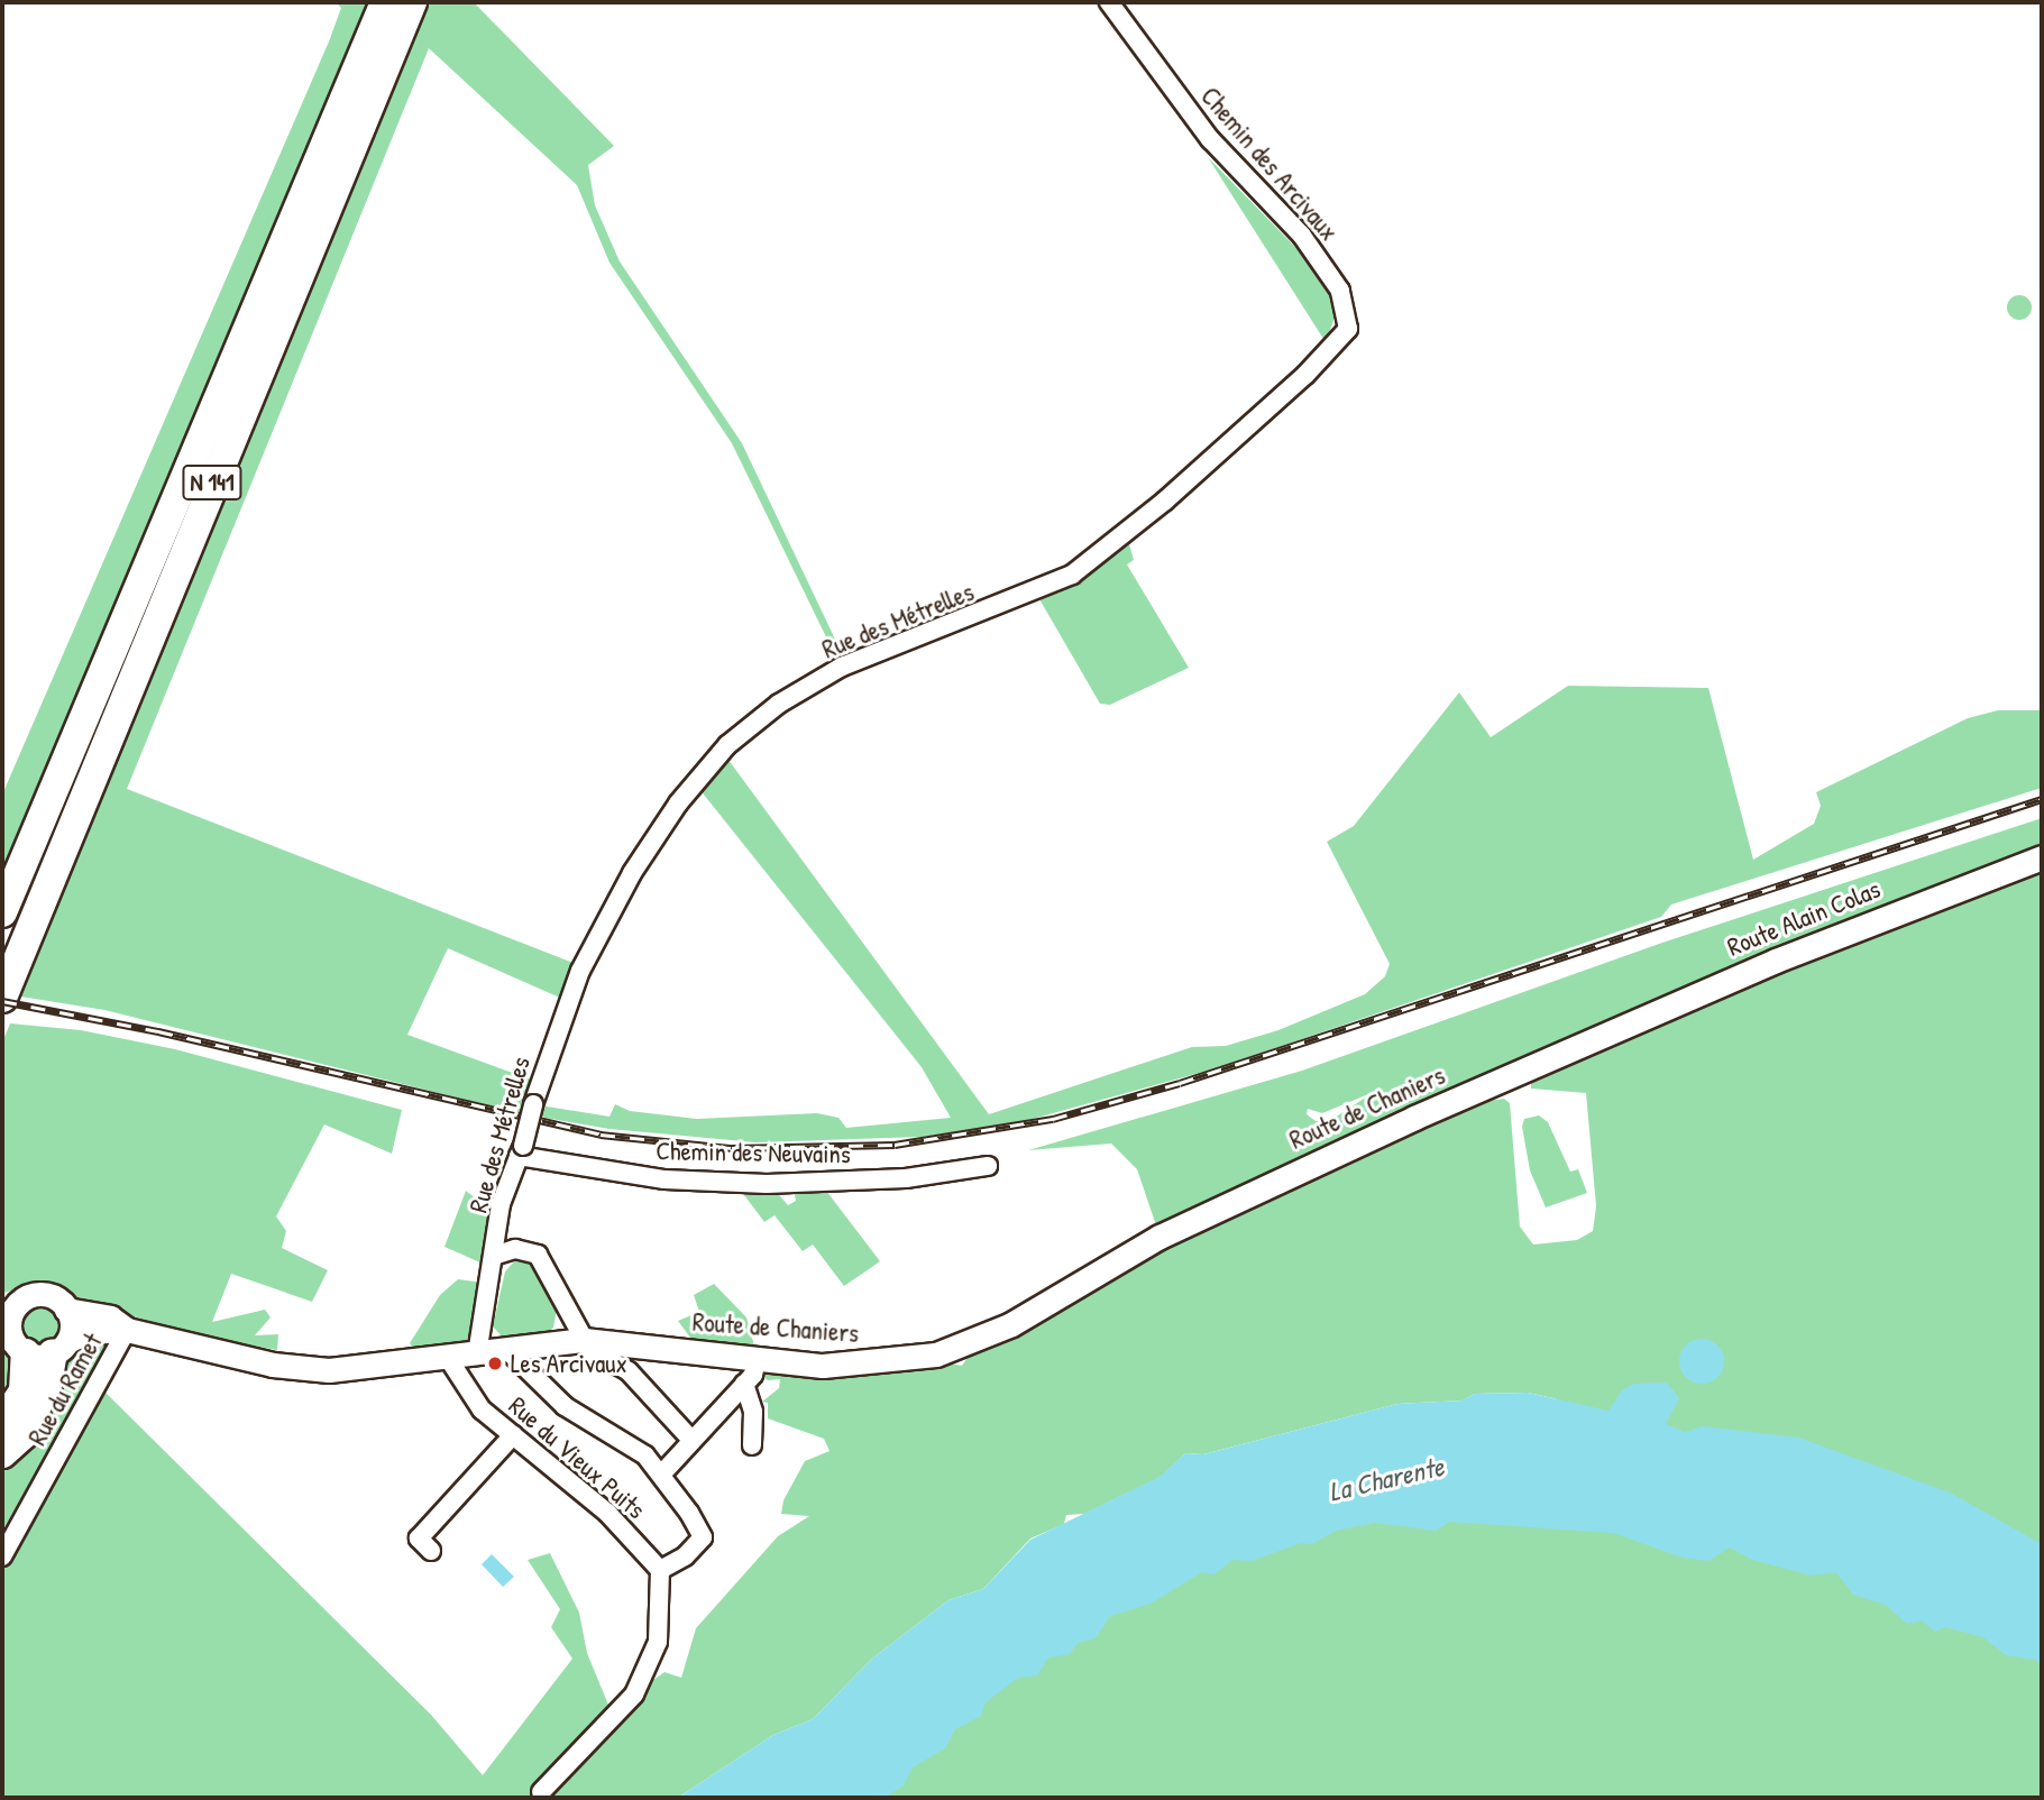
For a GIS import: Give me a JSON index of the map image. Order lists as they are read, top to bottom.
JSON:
{
  "streets": {
    "highway": ["N 141"],
    "street": [
      "Chemin des Arcivaux",
      "Rue des Métrelles",
      "Route Alain Colas",
      "Route de Chaniers",
      "Chemin des Neuvains",
      "Rue du Ramet",
      "Rue du Vieux Puits"
    ]
  },
  "crossings": [
    ["Chemin des Arcivaux", "Rue des Métrelles"],
    ["Rue des Métrelles", "Route de Chaniers"],
    ["Rue des Métrelles", "Chemin des Neuvains"],
    ["Route Alain Colas", "Route de Chaniers"],
    ["Route de Chaniers", "Rue du Ramet"],
    ["Route de Chaniers", "Rue du Vieux Puits"]
  ],
  "water": ["La Charente"],
  "places": ["Les Arcivaux"]
}
